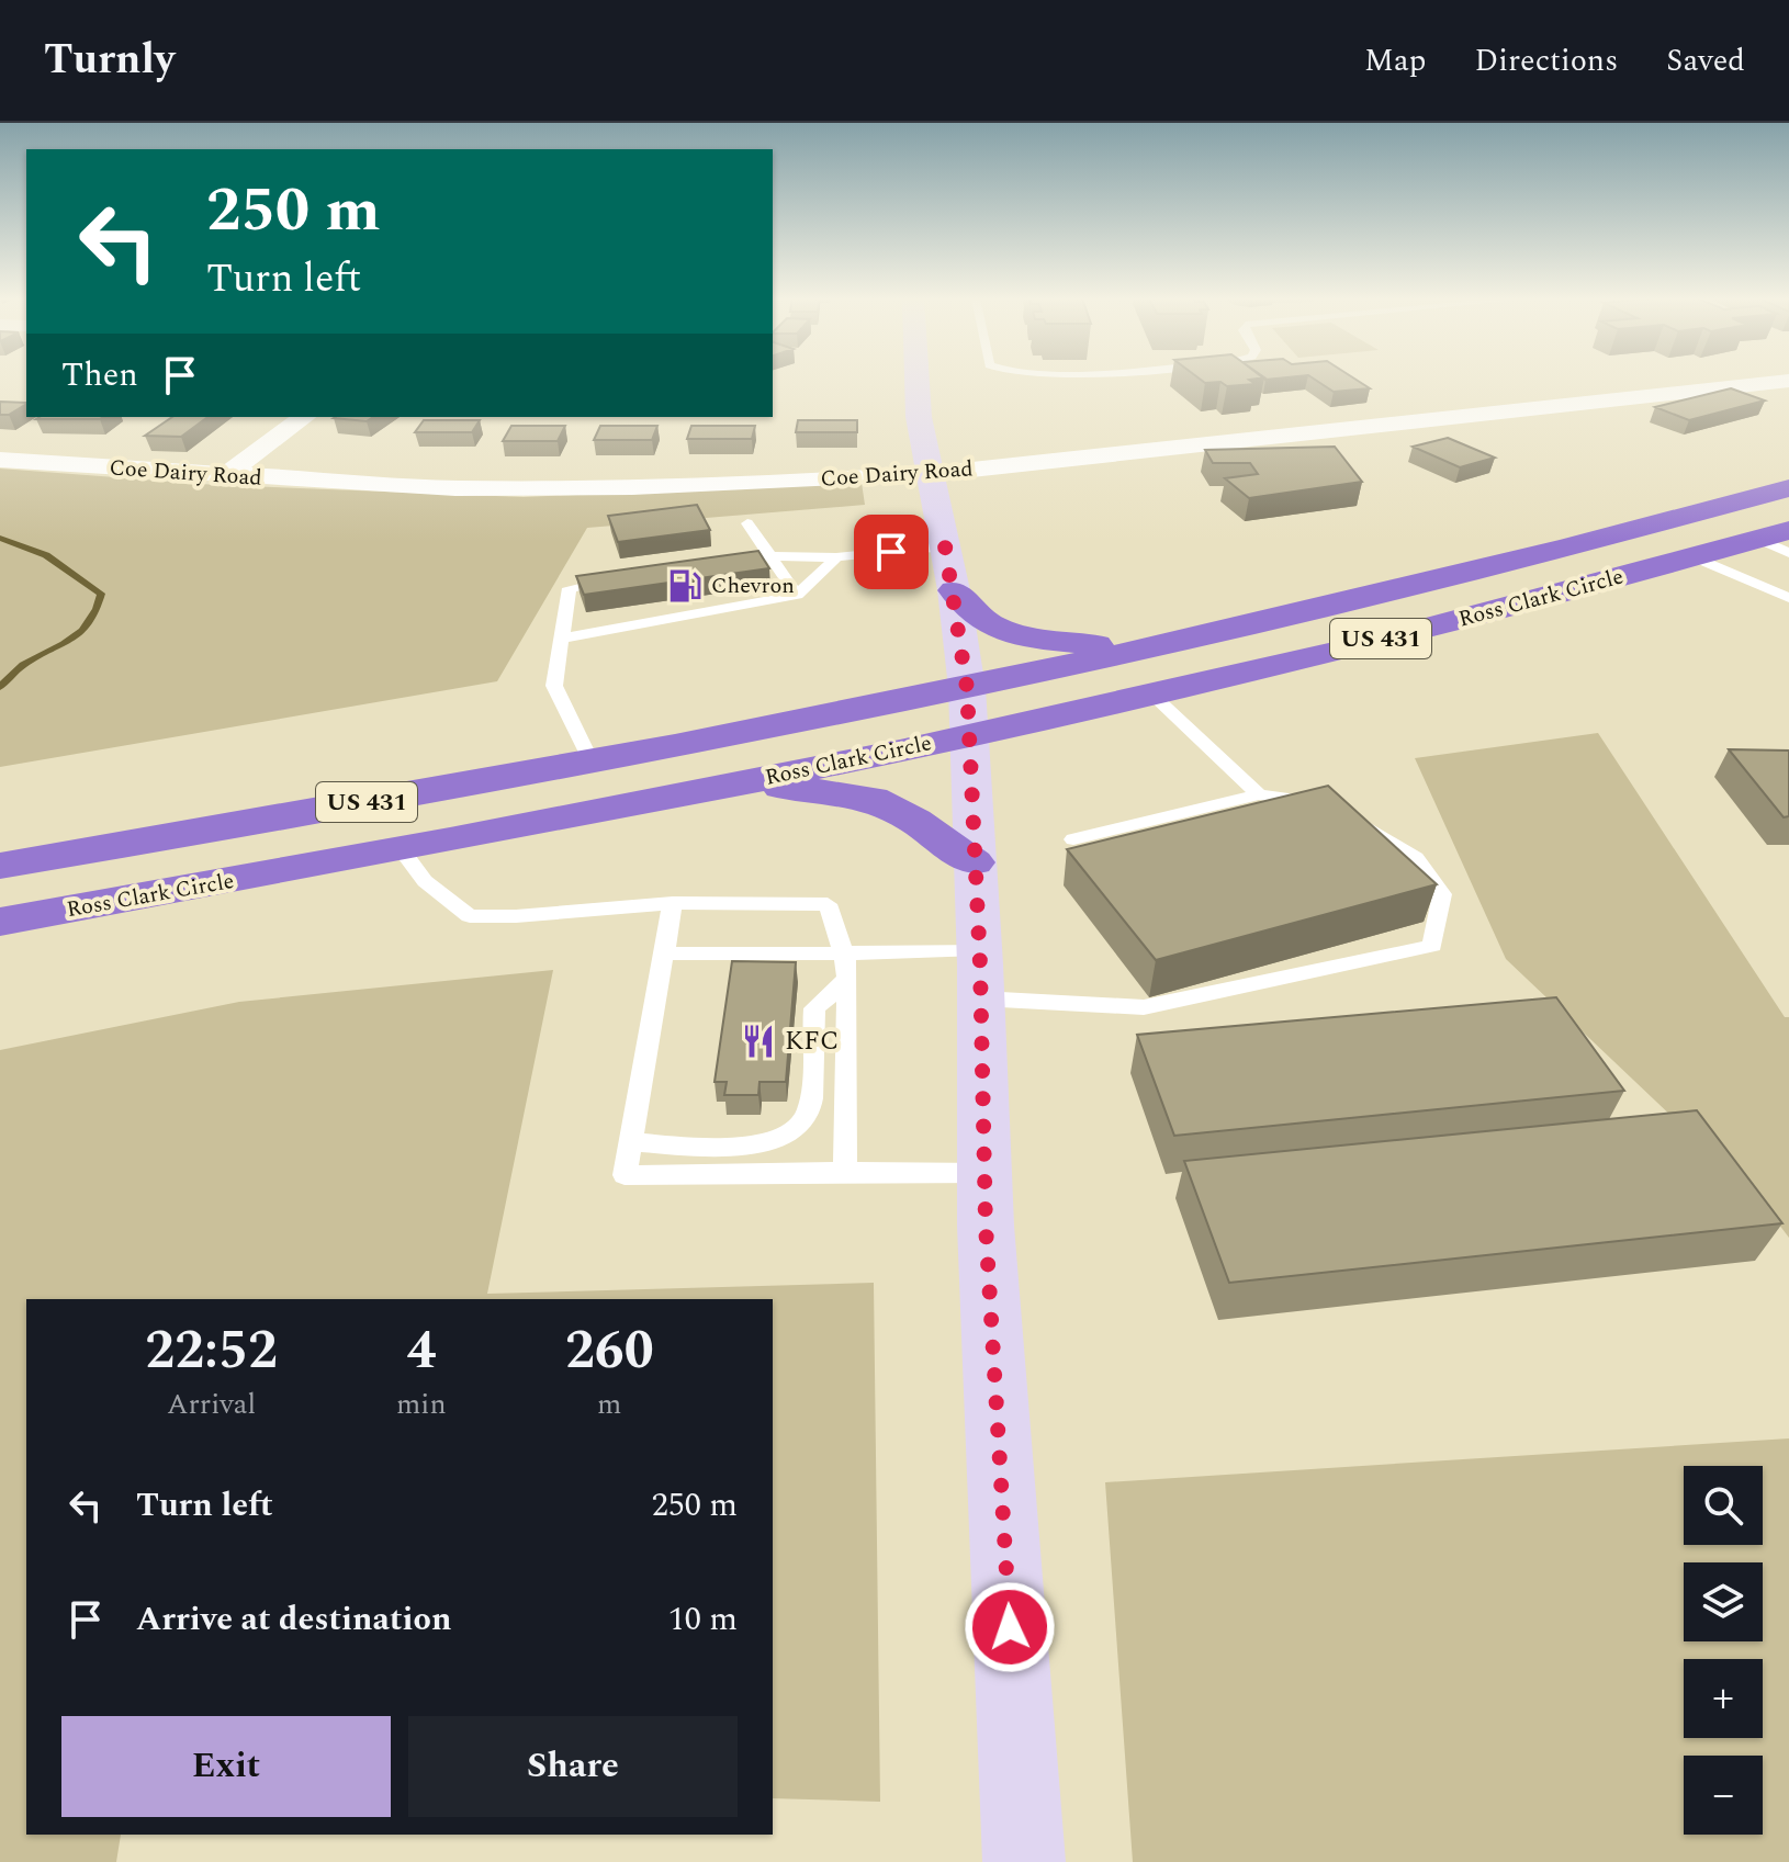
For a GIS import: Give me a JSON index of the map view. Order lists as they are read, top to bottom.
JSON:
{
  "streets": {
    "highway": ["Ross Clark Circle", "US 431"],
    "street": ["Coe Dairy Road"]
  },
  "places": {
    "fuel station": ["Chevron"],
    "restaurant": ["KFC"]
  },
  "page": {
    "header": "Turnly",
    "nav": ["Map", "Directions", "Saved"],
    "turn": ["250 m", "Turn left"],
    "then": "Then",
    "eta": [
      "22:52",
      "Arrival",
      "4",
      "min",
      "260",
      "m"
    ],
    "list": [
      {
        "name": "Turn left",
        "value": "250 m"
      },
      {
        "name": "Arrive at destination",
        "value": "10 m"
      }
    ],
    "map_buttons": ["+", "−"],
    "buttons": ["Exit", "Share"]
  }
}
